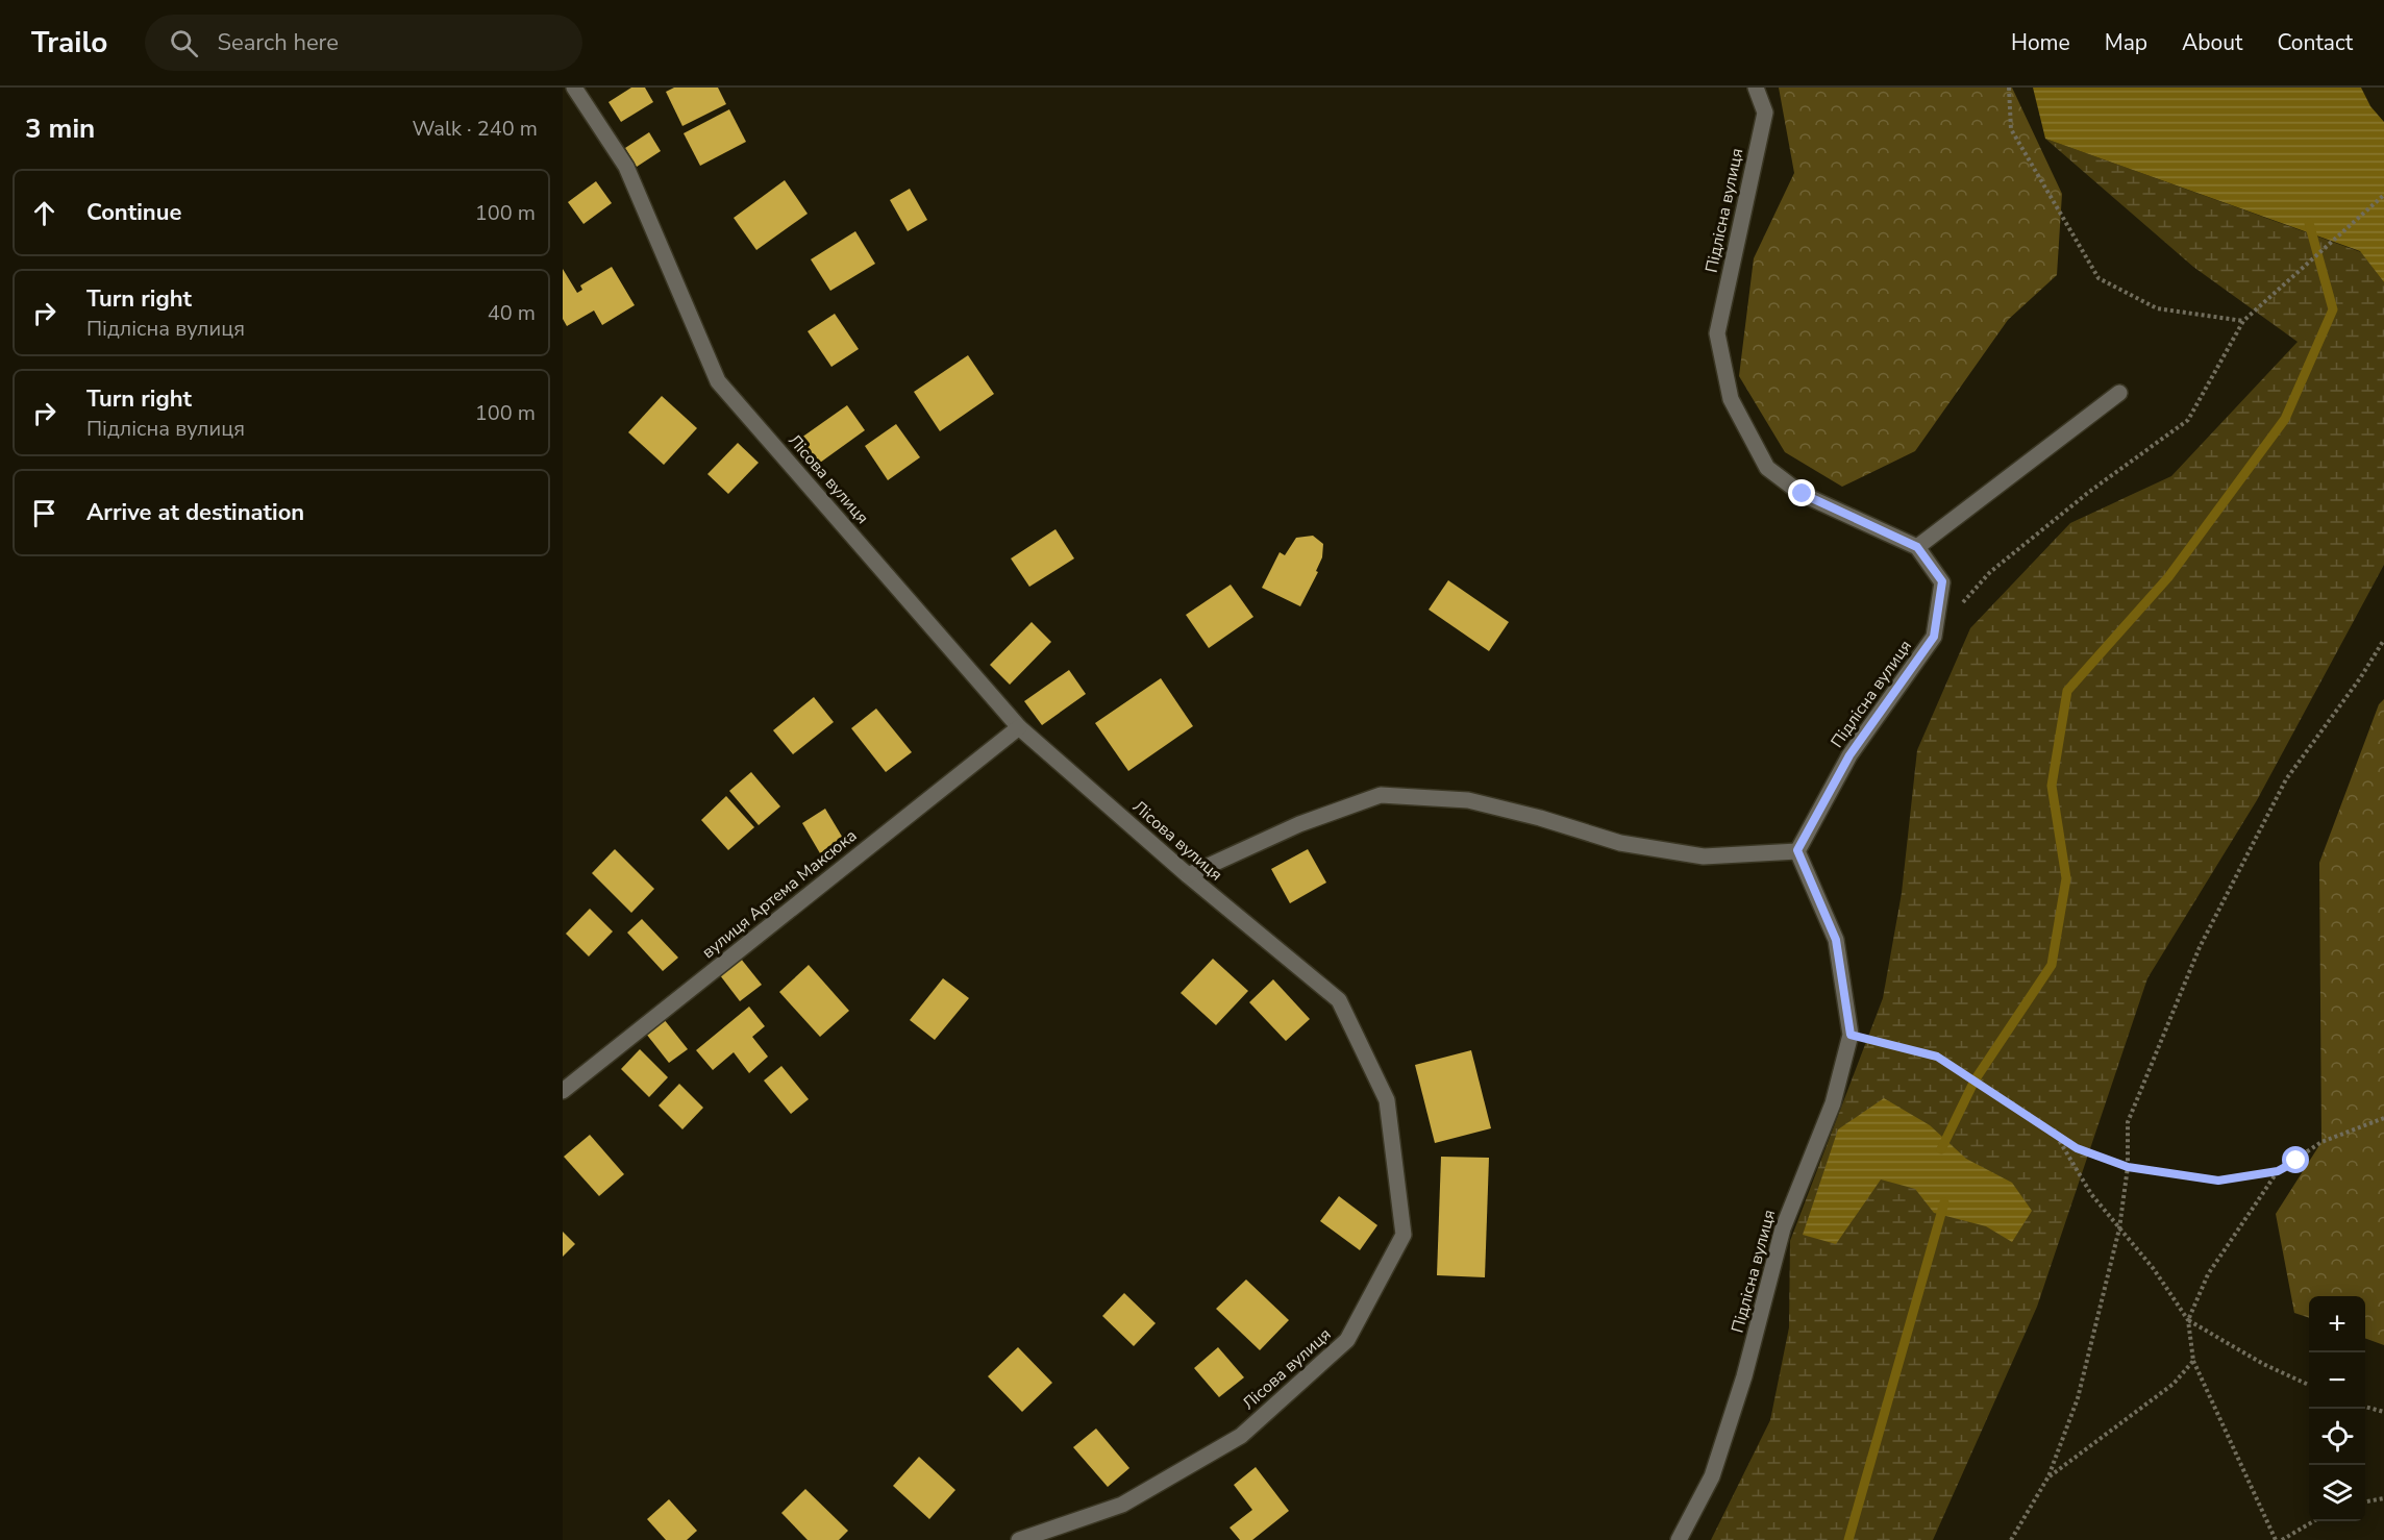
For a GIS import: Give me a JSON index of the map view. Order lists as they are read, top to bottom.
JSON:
{
  "streets": {
    "street": ["Підлісна вулиця", "Лісова вулиця", "вулиця Артема Максюка"]
  },
  "crossings": [
    ["Лісова вулиця", "вулиця Артема Максюка"]
  ],
  "page": {
    "header": "Trailo",
    "search": "Search here",
    "nav": [
      "Home",
      "Map",
      "About",
      "Contact"
    ],
    "heading": ["3 min", "Walk · 240 m"],
    "list": [
      ["Continue", "100 m"],
      ["Turn right", "Підлісна вулиця", "40 m"],
      ["Turn right", "Підлісна вулиця", "100 m"],
      "Arrive at destination"
    ],
    "map_buttons": ["+", "−"]
  }
}
